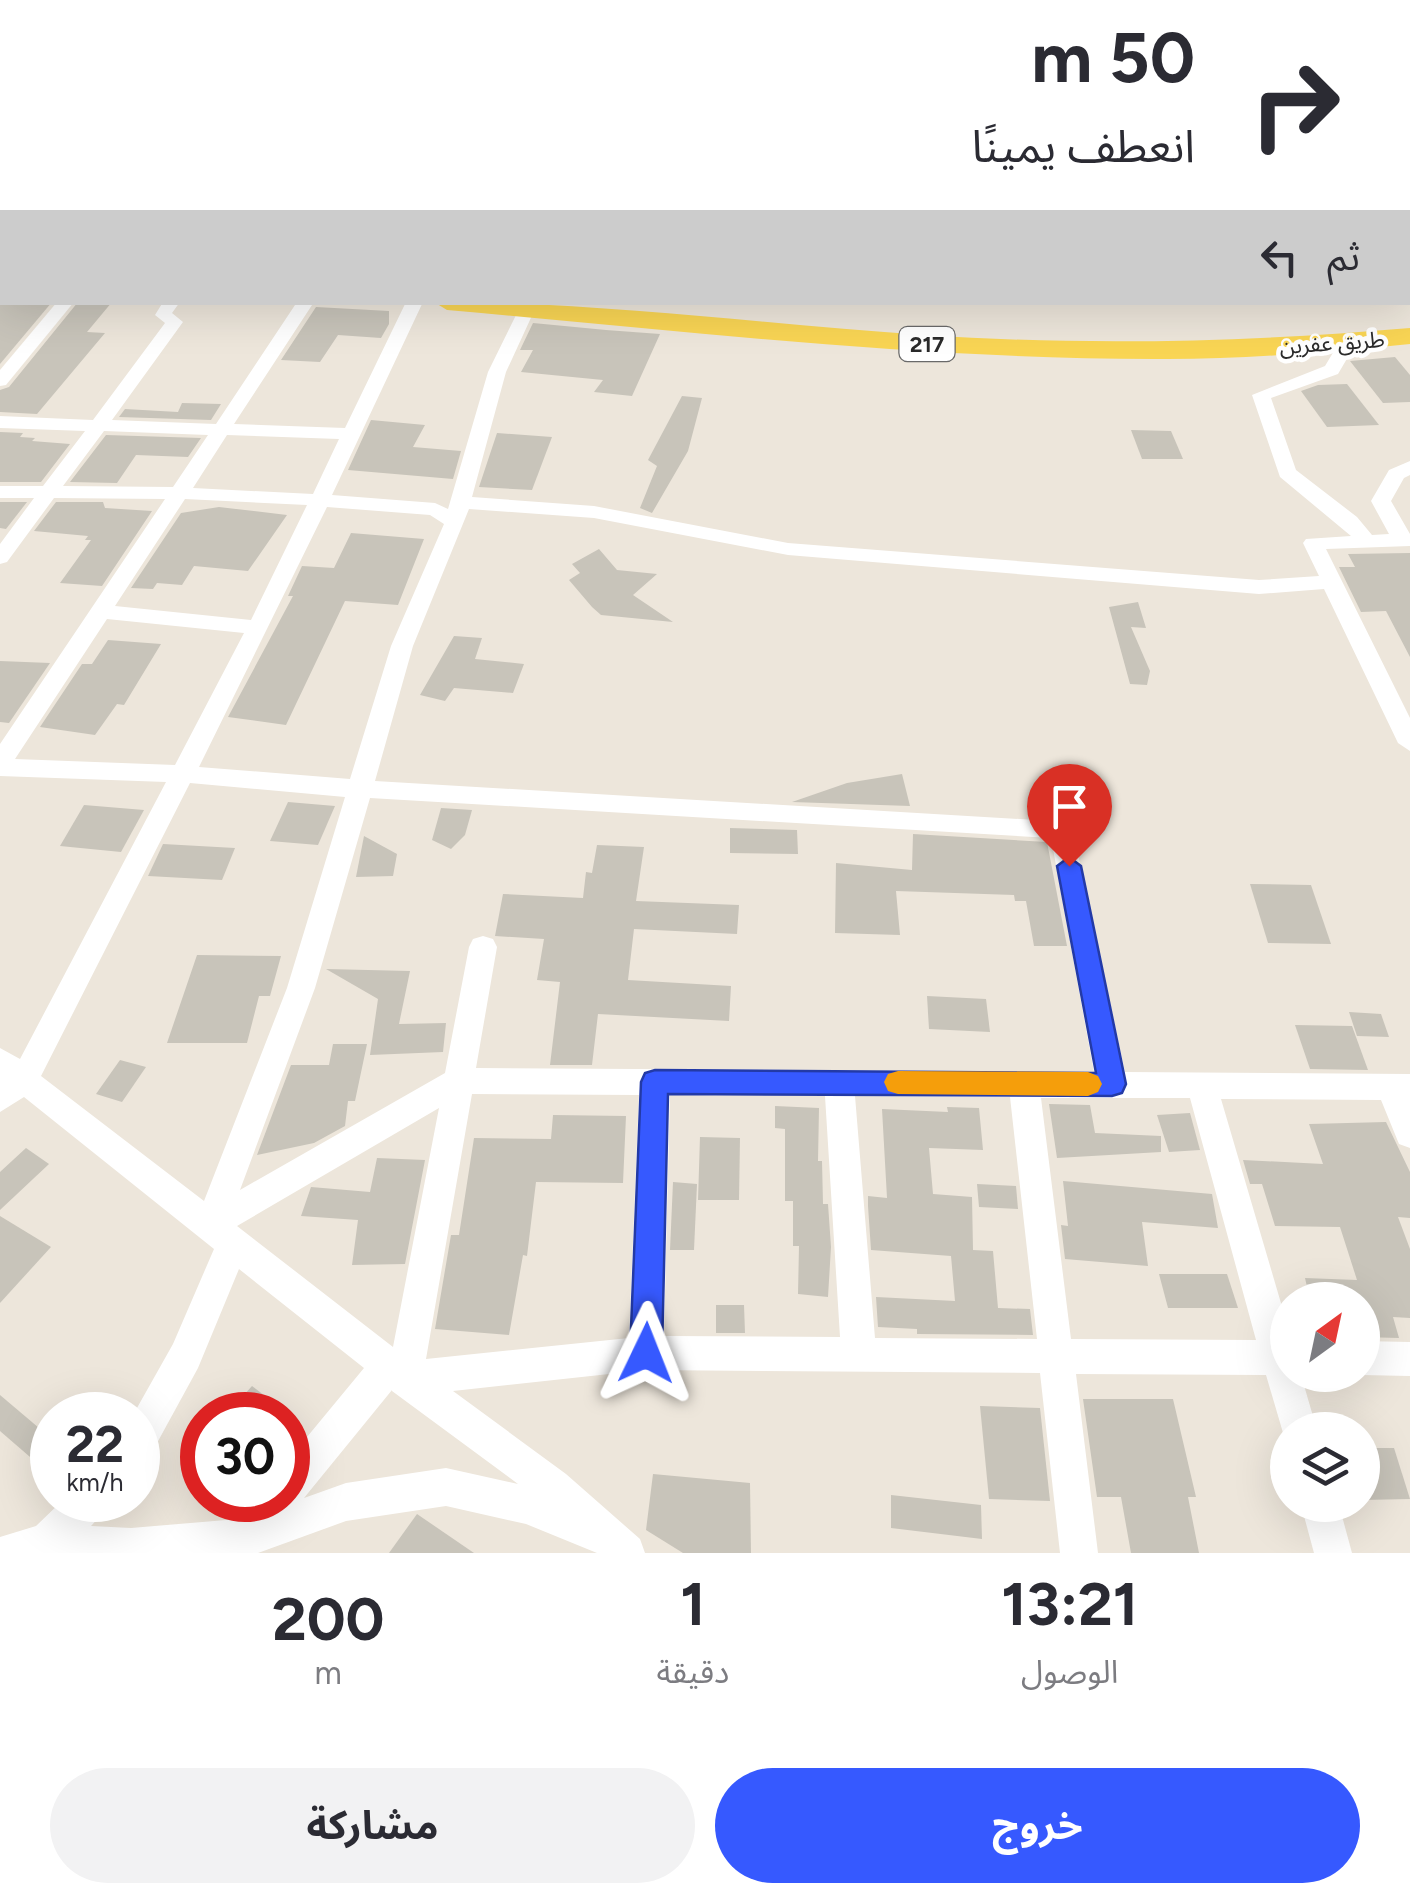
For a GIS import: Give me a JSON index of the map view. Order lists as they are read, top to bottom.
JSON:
{
  "streets": {
    "main road": ["طريق عفرين", "217"]
  },
  "north": "top right",
  "page": {
    "turn": ["50 m", "انعطف يمينًا"],
    "then": "ثم",
    "speed": "22 km/h",
    "limit": "30",
    "eta": [
      "13:21",
      "الوصول",
      "1",
      "دقيقة",
      "200",
      "m"
    ],
    "buttons": ["خروج", "مشاركة"]
  }
}
